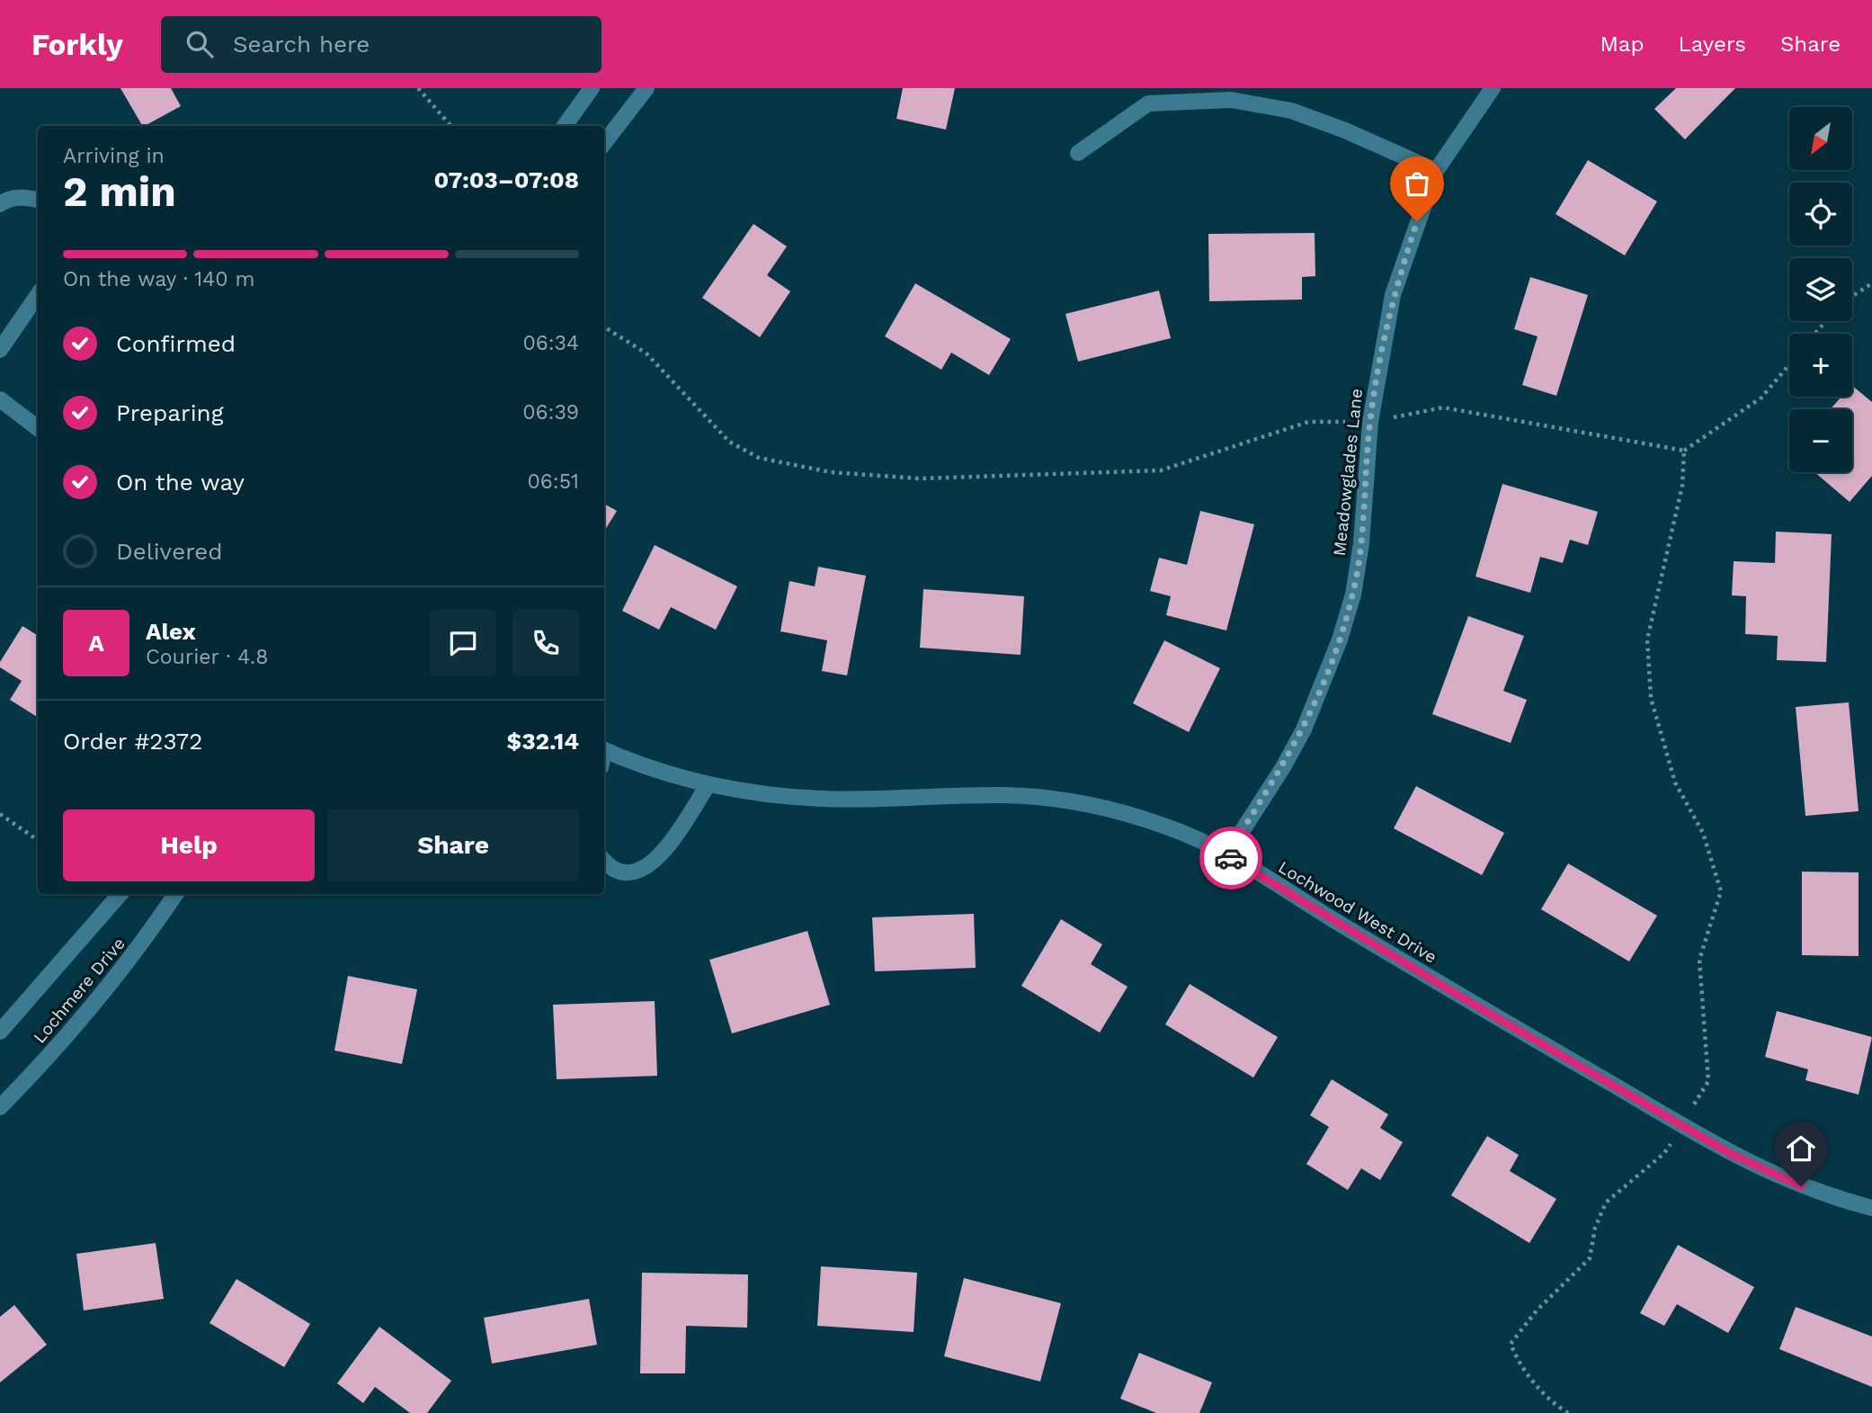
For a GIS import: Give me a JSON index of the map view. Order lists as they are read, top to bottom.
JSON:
{
  "streets": {
    "street": ["Meadowglades Lane", "Lochwood West Drive", "Lochmere Drive"]
  },
  "crossings": [
    ["Meadowglades Lane", "Lochwood West Drive"]
  ],
  "north": "bottom left",
  "page": {
    "header": "Forkly",
    "search": "Search here",
    "nav": ["Map", "Layers", "Share"],
    "map_buttons": ["+", "−"],
    "heading": ["2 min", "Arriving in", "07:03–07:08"],
    "panel": [
      "Alex",
      "Courier · 4.8",
      "Order #2372",
      "$32.14"
    ],
    "bar": "On the way · 140 m",
    "list": [
      ["Confirmed", "06:34"],
      ["Preparing", "06:39"],
      ["On the way", "06:51"],
      "Delivered"
    ],
    "round": "A",
    "buttons": ["Help", "Share"]
  }
}
